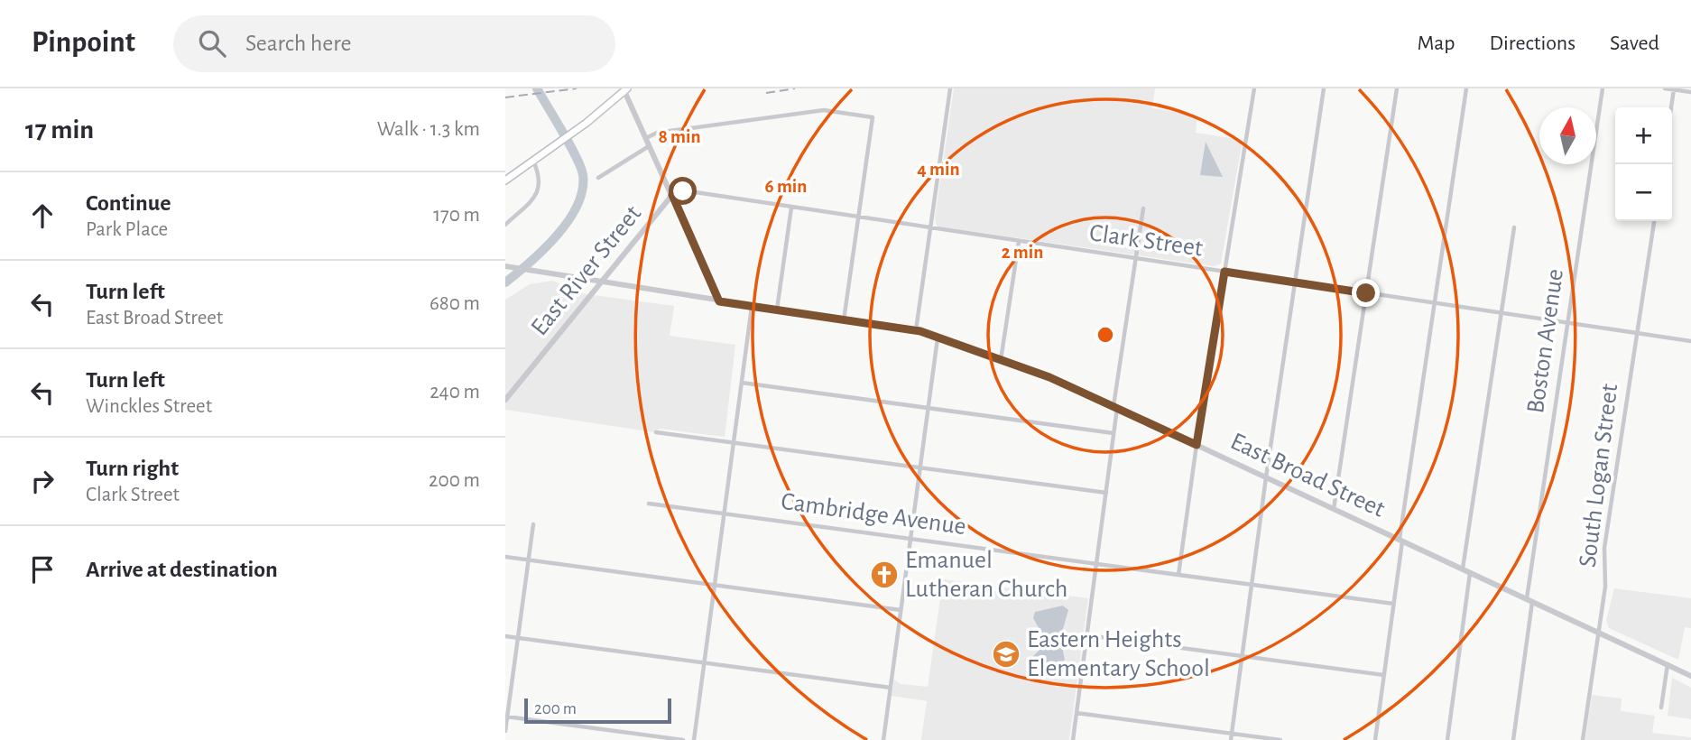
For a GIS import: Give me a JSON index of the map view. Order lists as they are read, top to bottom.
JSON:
{
  "streets": {
    "street": [
      "Clark Street",
      "East River Street",
      "Boston Avenue",
      "East Broad Street",
      "South Logan Street",
      "Cambridge Avenue"
    ]
  },
  "crossings": [
    ["Clark Street", "East River Street"],
    ["Clark Street", "Boston Avenue"],
    ["Clark Street", "South Logan Street"],
    ["East River Street", "East Broad Street"],
    ["Boston Avenue", "East Broad Street"],
    ["East Broad Street", "South Logan Street"]
  ],
  "places": {
    "church": ["Emanuel Lutheran Church"],
    "school or university": ["Eastern Heights Elementary School"]
  },
  "scale_bar": "200 m",
  "north": "top",
  "page": {
    "header": "Pinpoint",
    "search": "Search here",
    "nav": ["Map", "Directions", "Saved"],
    "heading": ["17 min", "Walk · 1.3 km"],
    "map_buttons": ["+", "−"],
    "list": [
      ["Continue", "Park Place", "170 m"],
      ["Turn left", "East Broad Street", "680 m"],
      ["Turn left", "Winckles Street", "240 m"],
      ["Turn right", "Clark Street", "200 m"],
      "Arrive at destination"
    ],
    "scale": "200 m"
  },
  "rings": [
    "8 min",
    "4 min",
    "6 min",
    "2 min"
  ]
}
